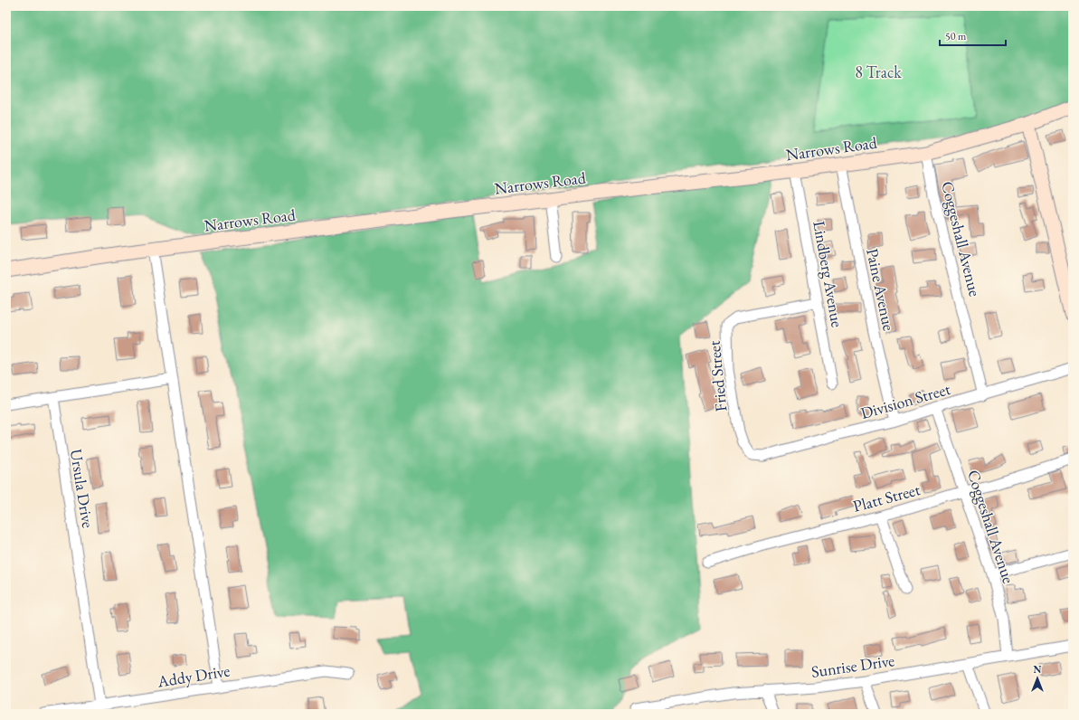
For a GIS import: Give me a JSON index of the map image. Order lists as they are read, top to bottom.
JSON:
{
  "streets": {
    "street": [
      "Narrows Road",
      "Coggeshall Avenue",
      "Lindberg Avenue",
      "Paine Avenue",
      "Fried Street",
      "Division Street",
      "Ursula Drive",
      "Platt Street",
      "Sunrise Drive",
      "Addy Drive"
    ]
  },
  "crossings": [
    ["Narrows Road", "Coggeshall Avenue"],
    ["Narrows Road", "Lindberg Avenue"],
    ["Narrows Road", "Paine Avenue"],
    ["Coggeshall Avenue", "Division Street"],
    ["Coggeshall Avenue", "Platt Street"],
    ["Coggeshall Avenue", "Sunrise Drive"],
    ["Lindberg Avenue", "Fried Street"],
    ["Paine Avenue", "Division Street"],
    ["Fried Street", "Division Street"],
    ["Ursula Drive", "Addy Drive"]
  ],
  "parks": ["8 Track"],
  "scale_bar": "50 m",
  "north": "top"
}
